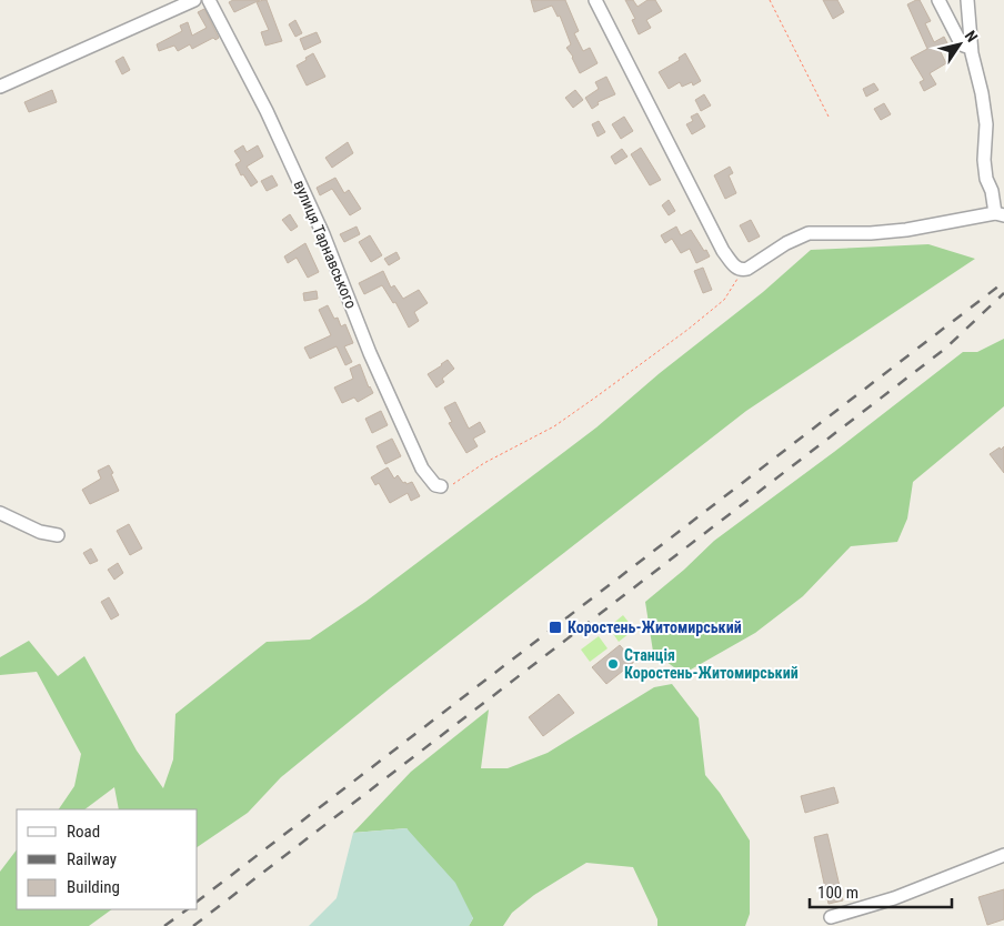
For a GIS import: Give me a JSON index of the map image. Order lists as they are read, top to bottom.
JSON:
{
  "streets": {
    "street": ["вулиця Тарнавського"]
  },
  "places": {
    "transit": ["Коростень-Житомирський"],
    "other": ["Станція Коростень-Житомирський"]
  },
  "legend": ["Road", "Railway", "Building"],
  "scale_bar": "100 m",
  "north": "top right"
}
